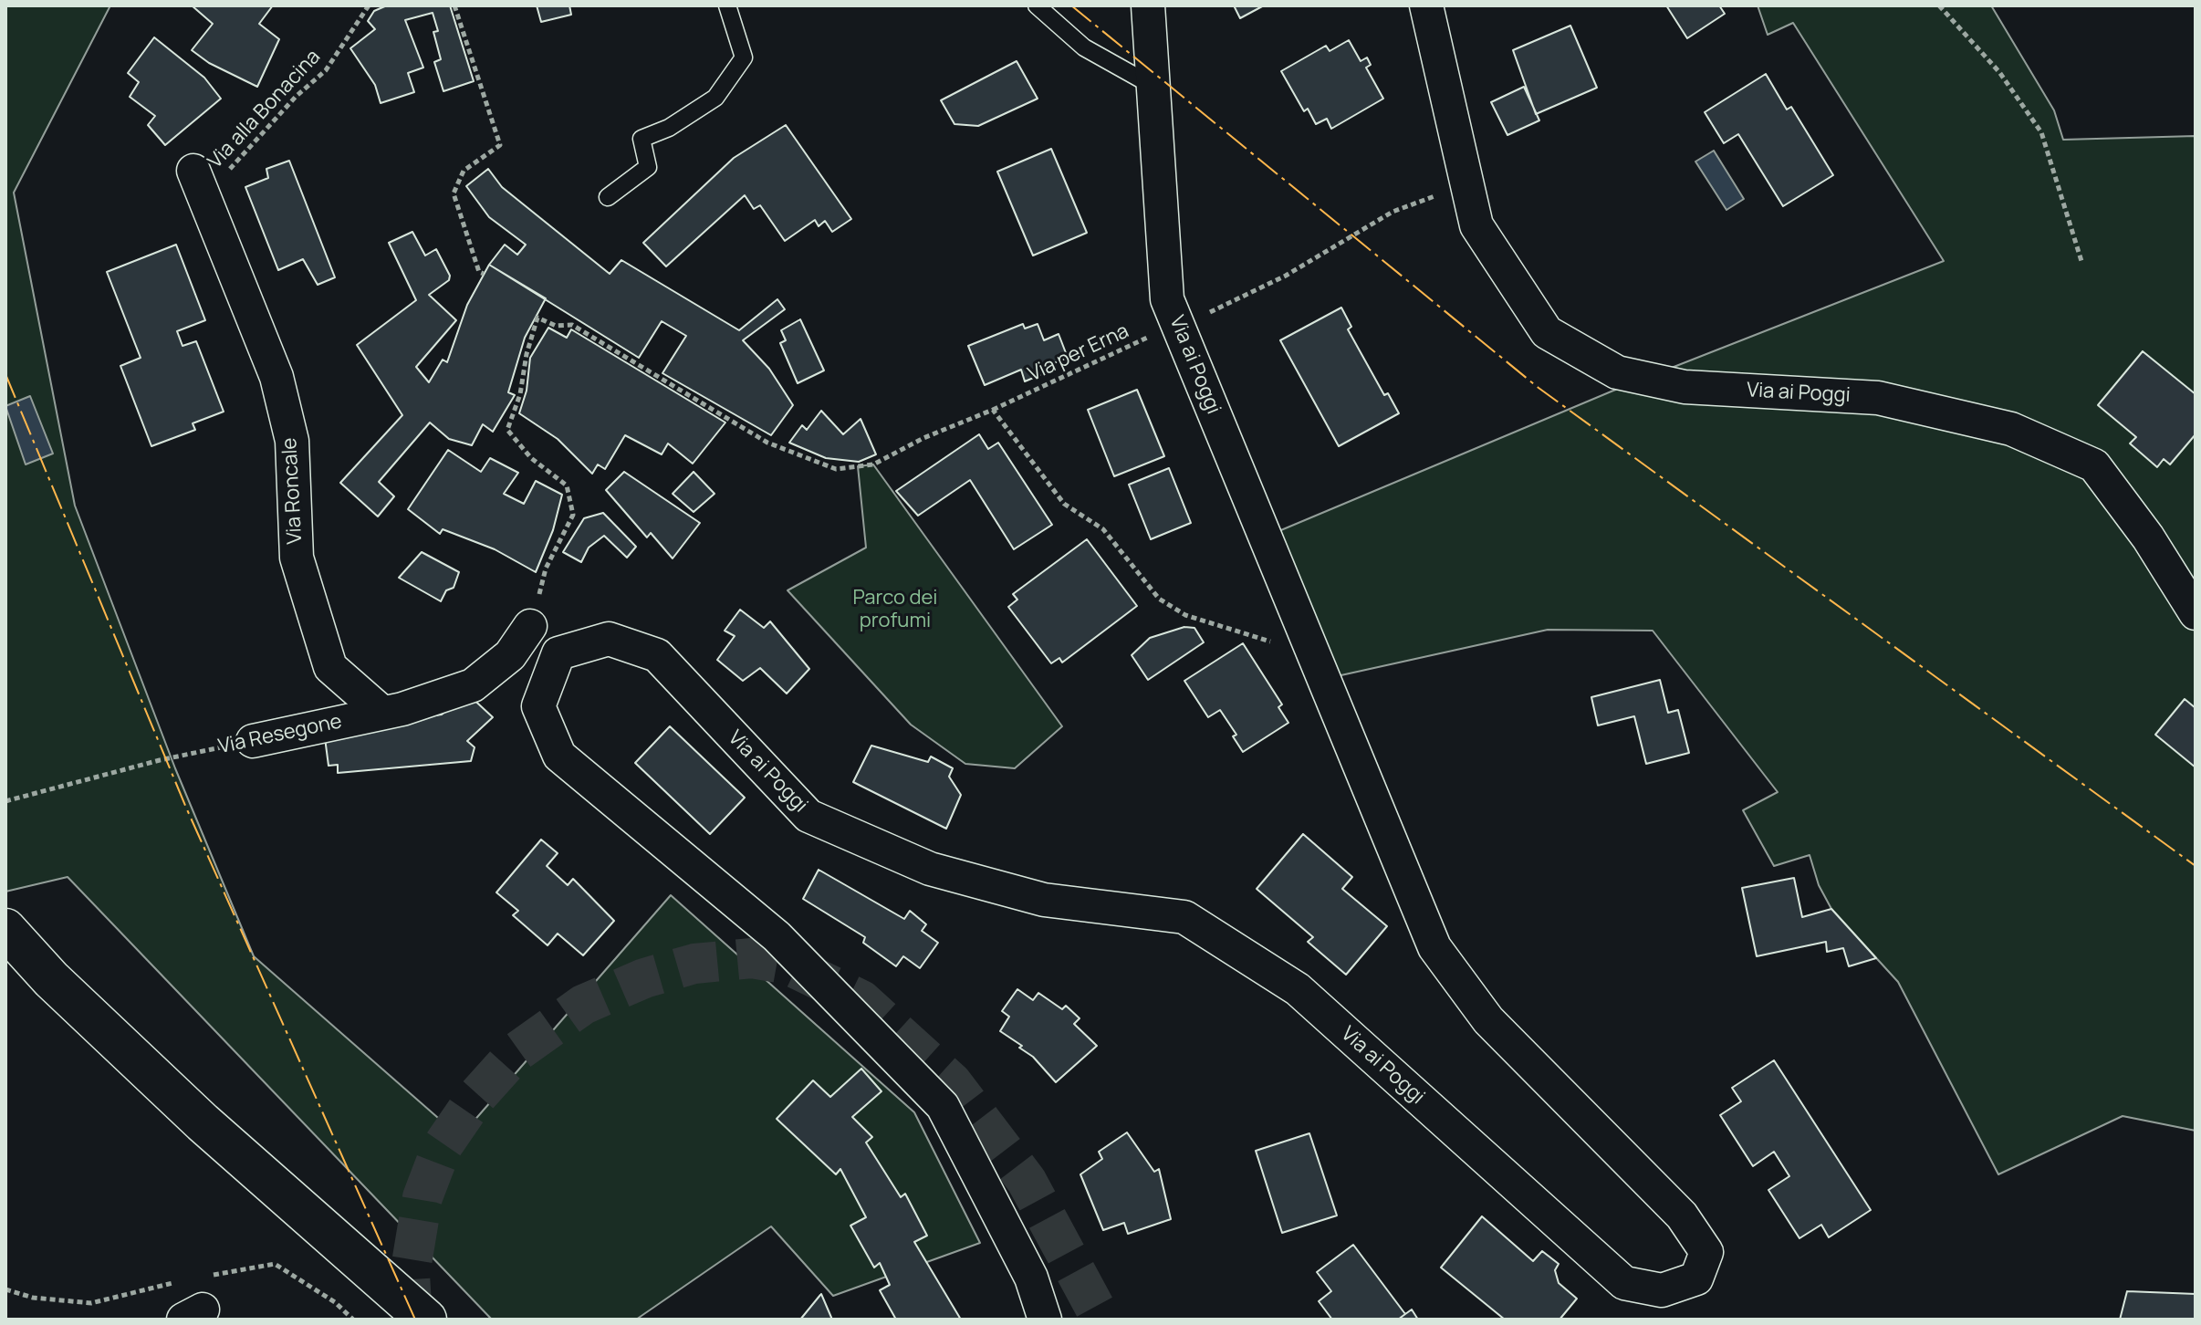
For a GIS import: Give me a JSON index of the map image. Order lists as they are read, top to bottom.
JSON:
{
  "streets": {
    "street": ["Via ai Poggi", "Via Roncale", "Via Resegone"],
    "path": ["Via alla Bonacina", "Via per Erna"]
  },
  "crossings": [
    ["Via alla Bonacina", "Via Roncale"],
    ["Via per Erna", "Via ai Poggi"],
    ["Via per Erna", "Via Resegone"],
    ["Via Roncale", "Via Resegone"]
  ],
  "parks": ["Parco dei profumi"]
}
